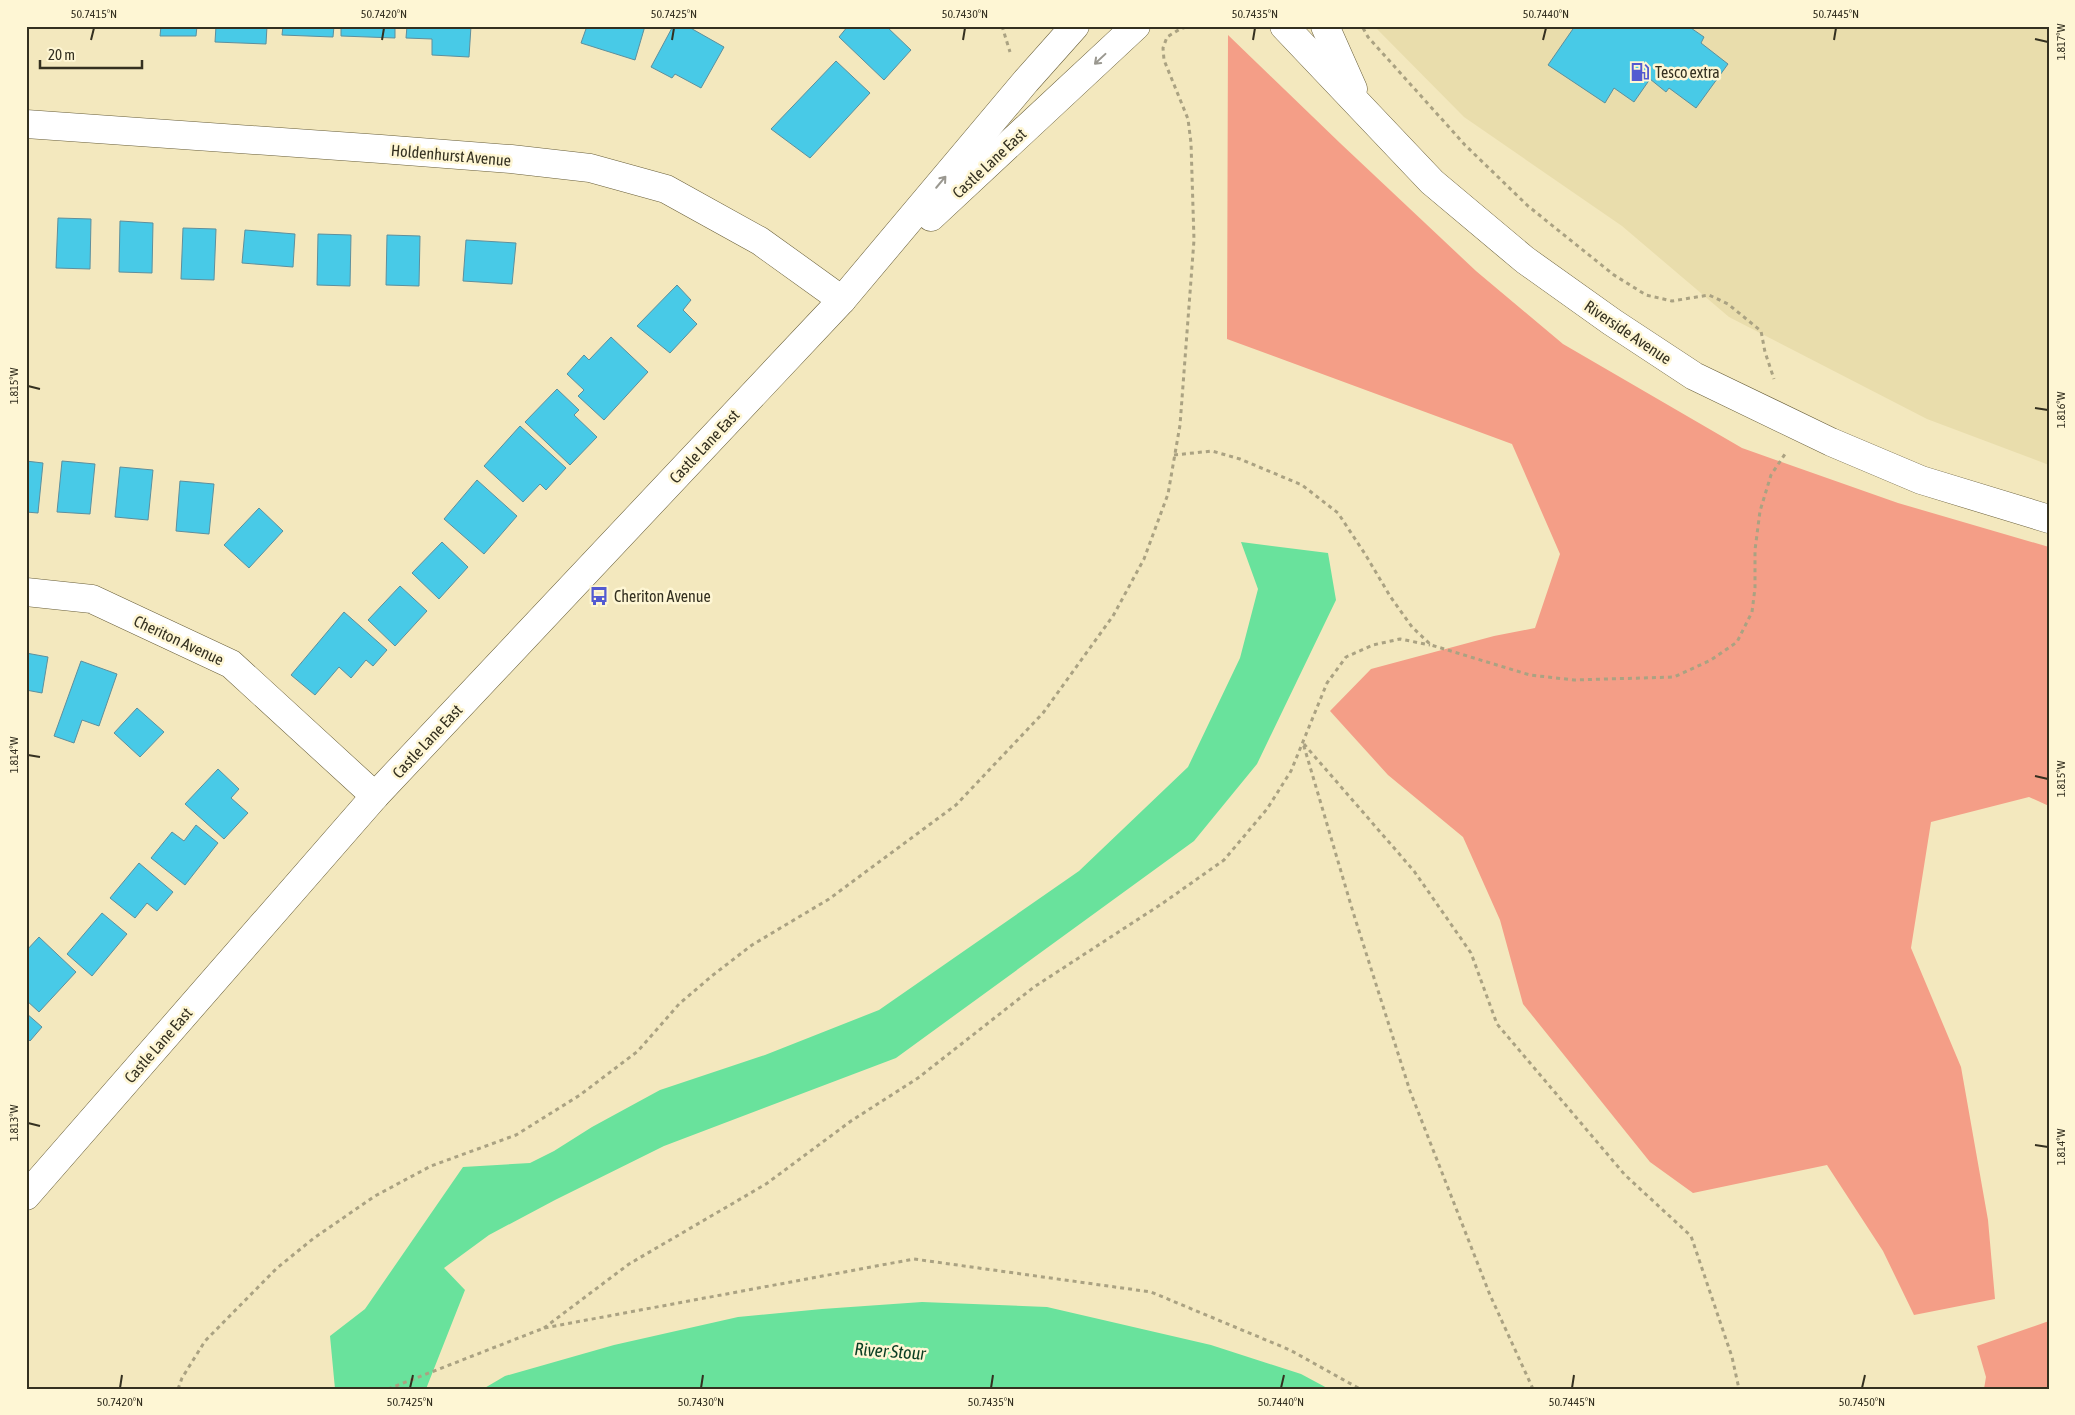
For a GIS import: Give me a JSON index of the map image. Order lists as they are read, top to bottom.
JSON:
{
  "streets": {
    "street": [
      "Holdenhurst Avenue",
      "Castle Lane East",
      "Riverside Avenue",
      "Cheriton Avenue"
    ]
  },
  "crossings": [
    ["Holdenhurst Avenue", "Castle Lane East"],
    ["Castle Lane East", "Cheriton Avenue"]
  ],
  "water": ["River Stour"],
  "places": {
    "fuel station": ["Tesco extra"],
    "bus stop": ["Cheriton Avenue"]
  },
  "scale_bar": "20 m",
  "coordinates": [
    "50.7415°N",
    "50.7420°N",
    "50.7425°N",
    "50.7430°N",
    "50.7435°N",
    "50.7440°N",
    "50.7445°N",
    "1.817°W",
    "1.815°W",
    "1.816°W",
    "1.814°W",
    "1.813°W",
    "50.7450°N"
  ]
}
